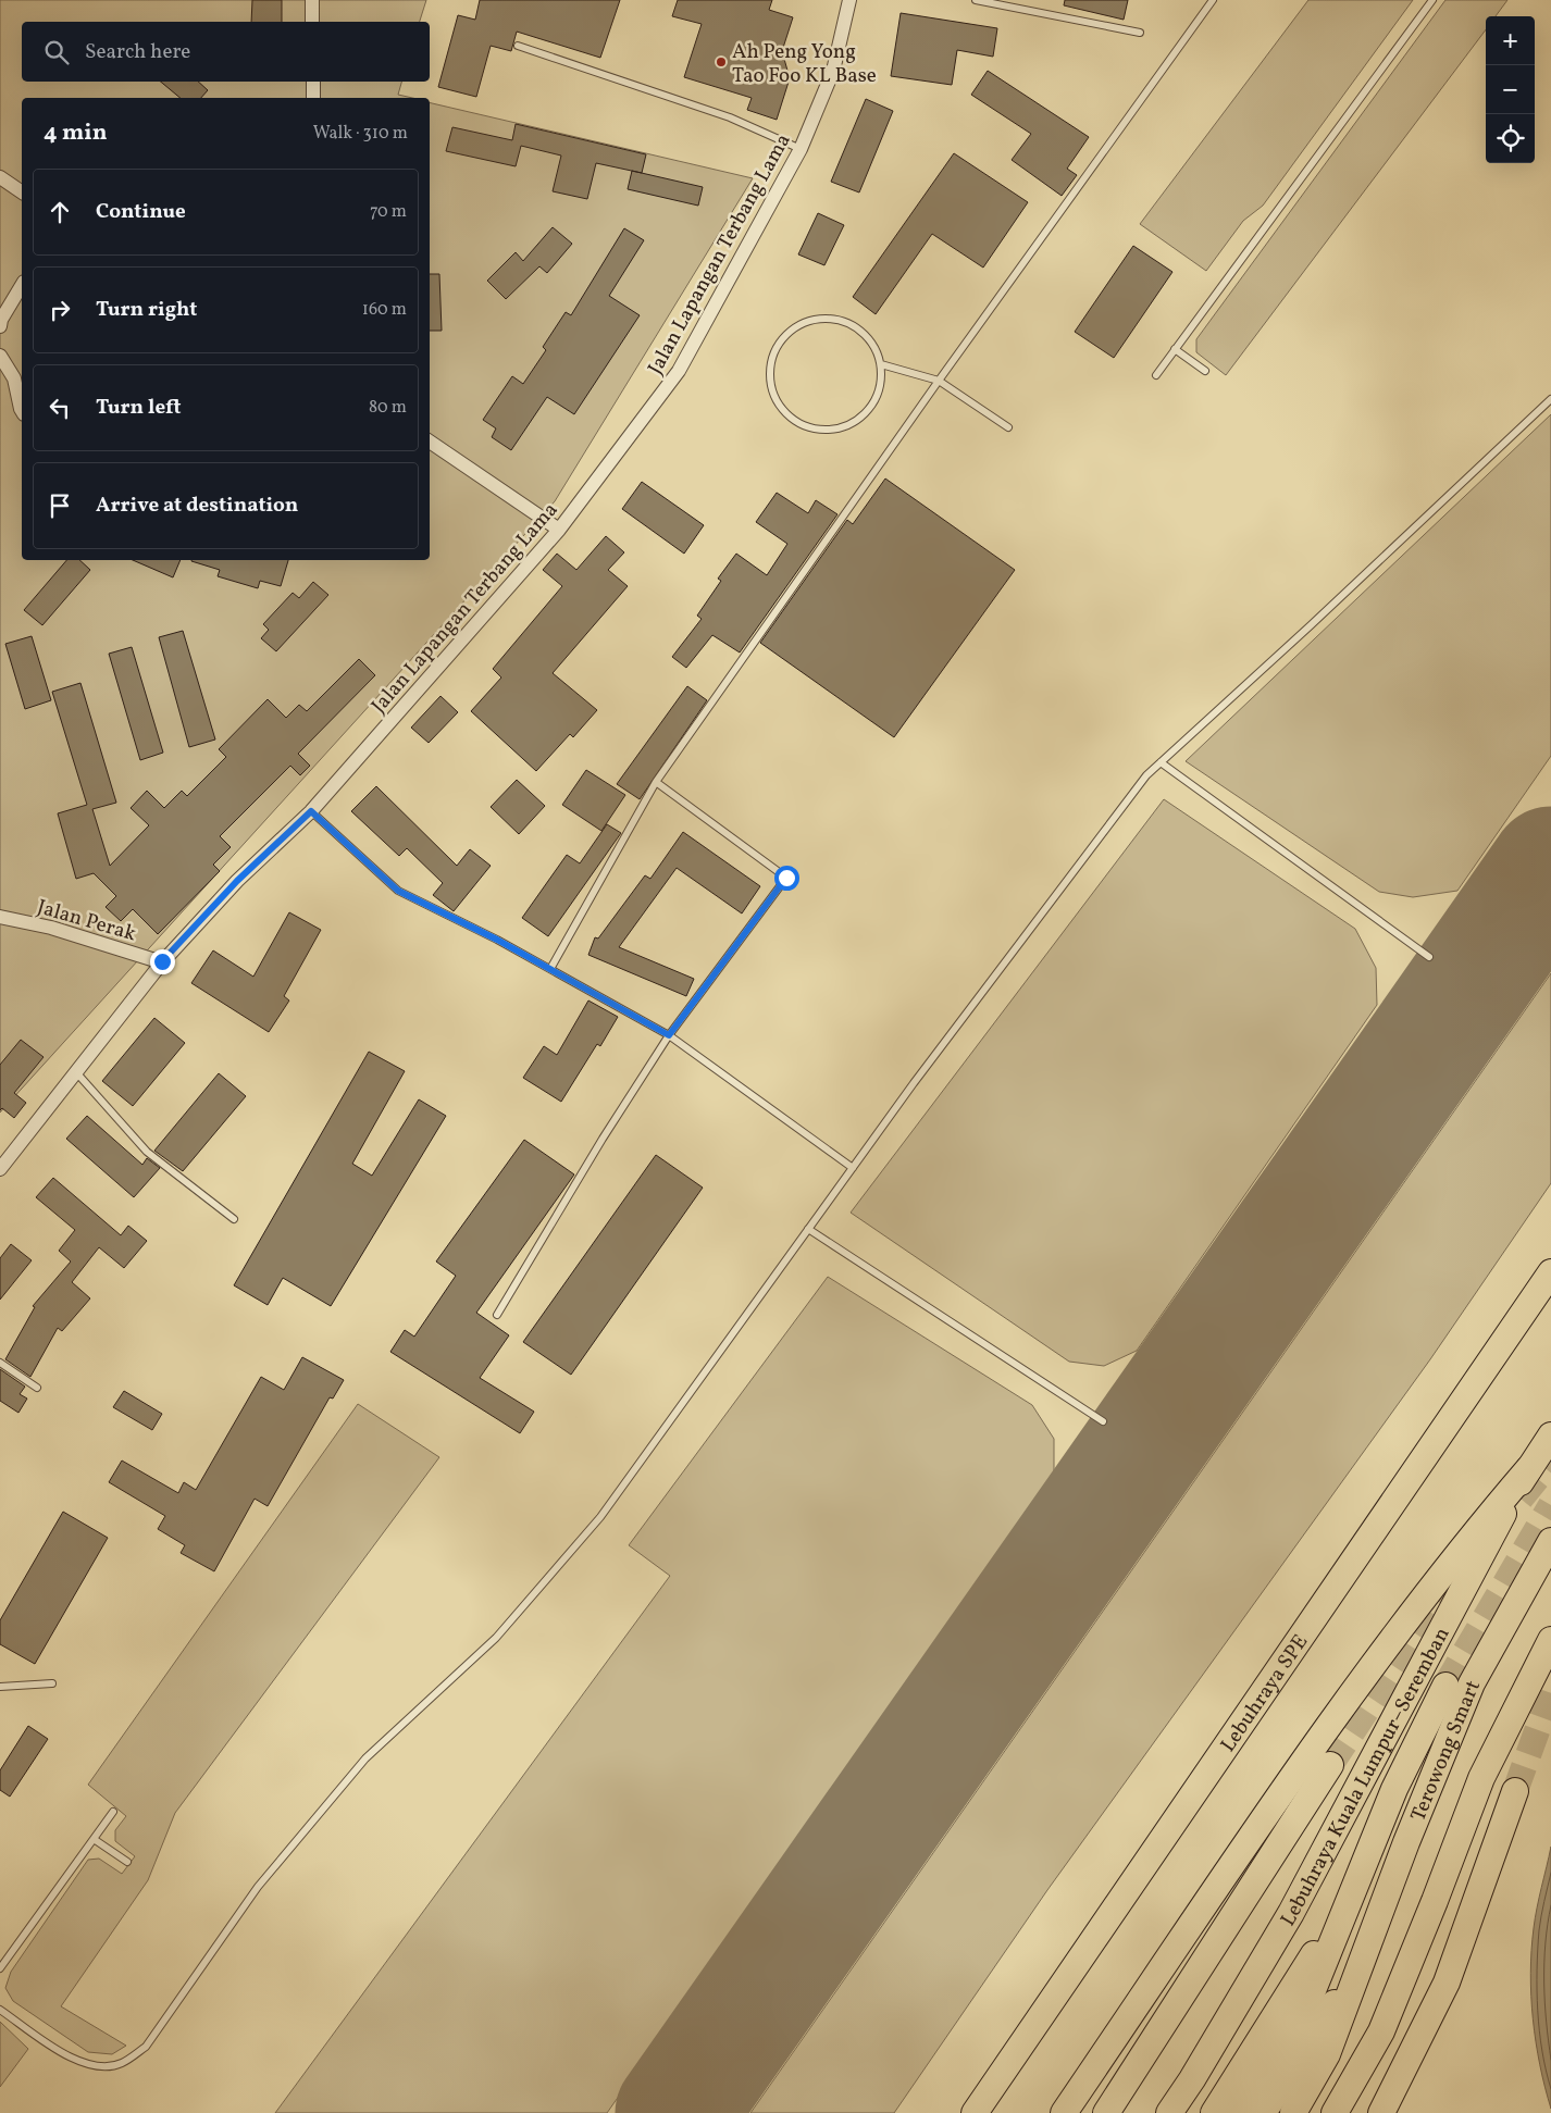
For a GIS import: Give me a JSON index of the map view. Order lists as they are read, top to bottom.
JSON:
{
  "streets": {
    "highway": ["Lebuhraya SPE", "Terowong Smart", "Lebuhraya Kuala Lumpur–Seremban"],
    "street": ["Jalan Lapangan Terbang Lama", "Jalan Perak"]
  },
  "crossings": [
    ["Jalan Lapangan Terbang Lama", "Jalan Perak"]
  ],
  "places": ["Ah Peng Yong Tao Foo KL Base"],
  "page": {
    "map_buttons": ["+", "−"],
    "search": "Search here",
    "heading": ["4 min", "Walk · 310 m"],
    "list": [
      ["Continue", "70 m"],
      ["Turn right", "160 m"],
      ["Turn left", "80 m"],
      "Arrive at destination"
    ]
  }
}
